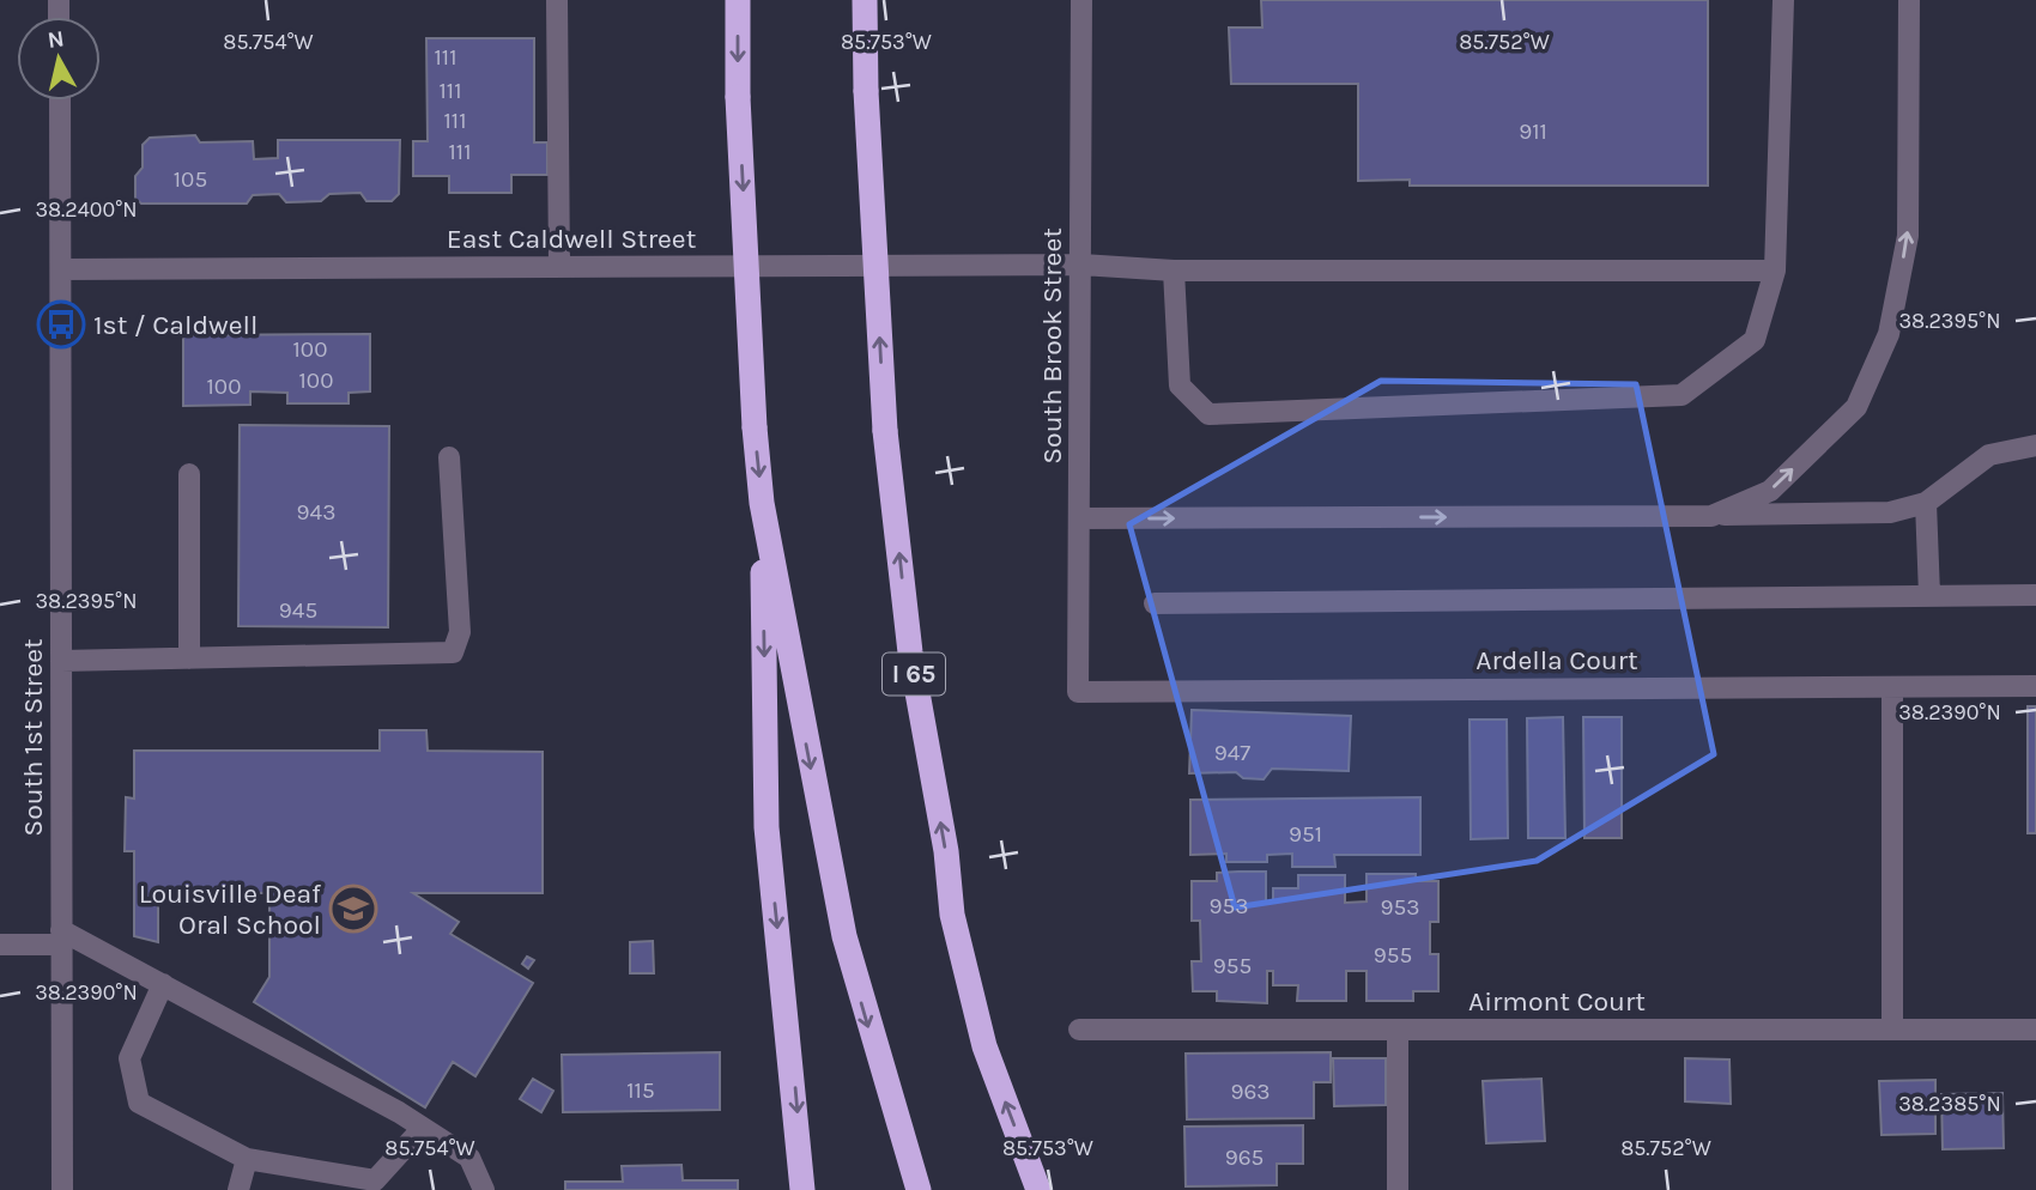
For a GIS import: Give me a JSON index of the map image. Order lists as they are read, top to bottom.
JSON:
{
  "streets": {
    "highway": ["I 65"],
    "street": [
      "East Caldwell Street",
      "South Brook Street",
      "Ardella Court",
      "South 1st Street",
      "Airmont Court"
    ]
  },
  "crossings": [
    ["East Caldwell Street", "South Brook Street"],
    ["East Caldwell Street", "South 1st Street"],
    ["South Brook Street", "Ardella Court"]
  ],
  "places": {
    "bus stop": ["1st / Caldwell"],
    "school or university": ["Louisville Deaf Oral School"]
  },
  "house_numbers": [
    "111",
    "111",
    "111",
    "911",
    "111",
    "105",
    "100",
    "100",
    "100",
    "943",
    "945",
    "947",
    "951",
    "953",
    "953",
    "955",
    "955",
    "115",
    "963",
    "965"
  ],
  "north": "top",
  "coordinates": [
    "85.754°W",
    "85.753°W",
    "85.752°W",
    "38.2400°N",
    "38.2395°N",
    "38.2390°N",
    "38.2385°N"
  ]
}
